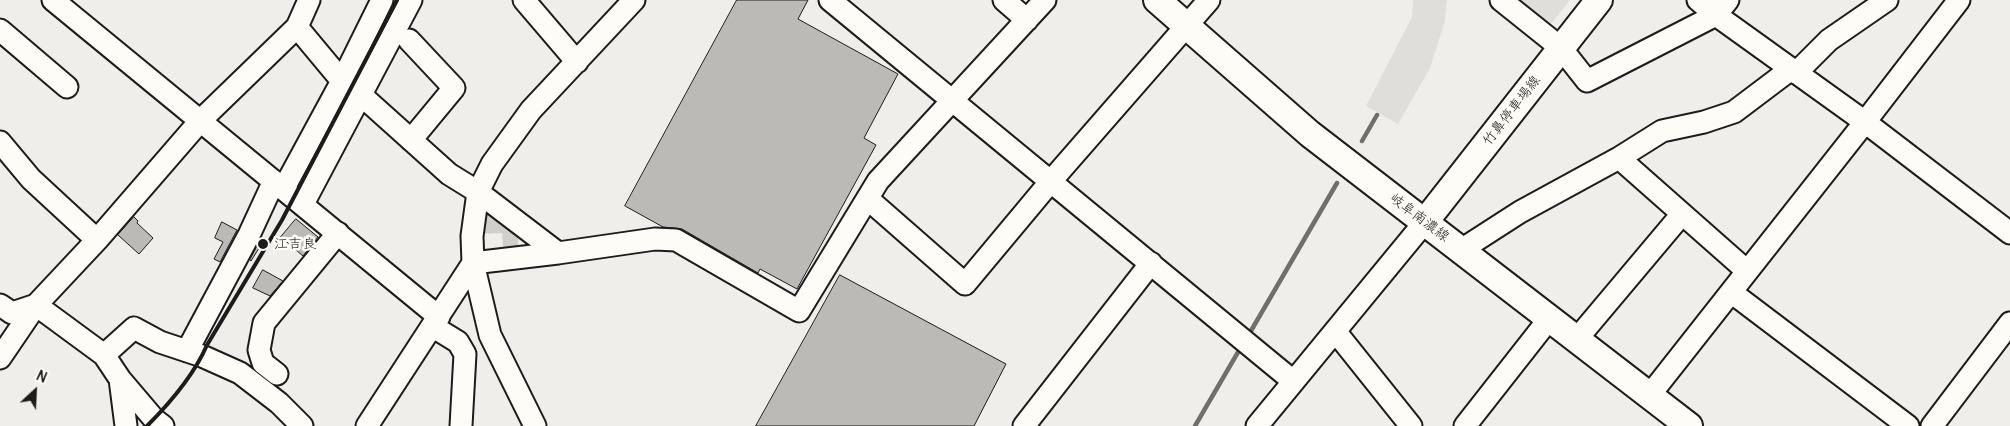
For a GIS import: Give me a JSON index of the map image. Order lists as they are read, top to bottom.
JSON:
{
  "streets": {
    "main road": ["竹鼻停車場線", "岐阜南濃線"]
  },
  "crossings": [
    ["竹鼻停車場線", "岐阜南濃線"]
  ],
  "places": ["江吉良"],
  "north": "top right"
}
